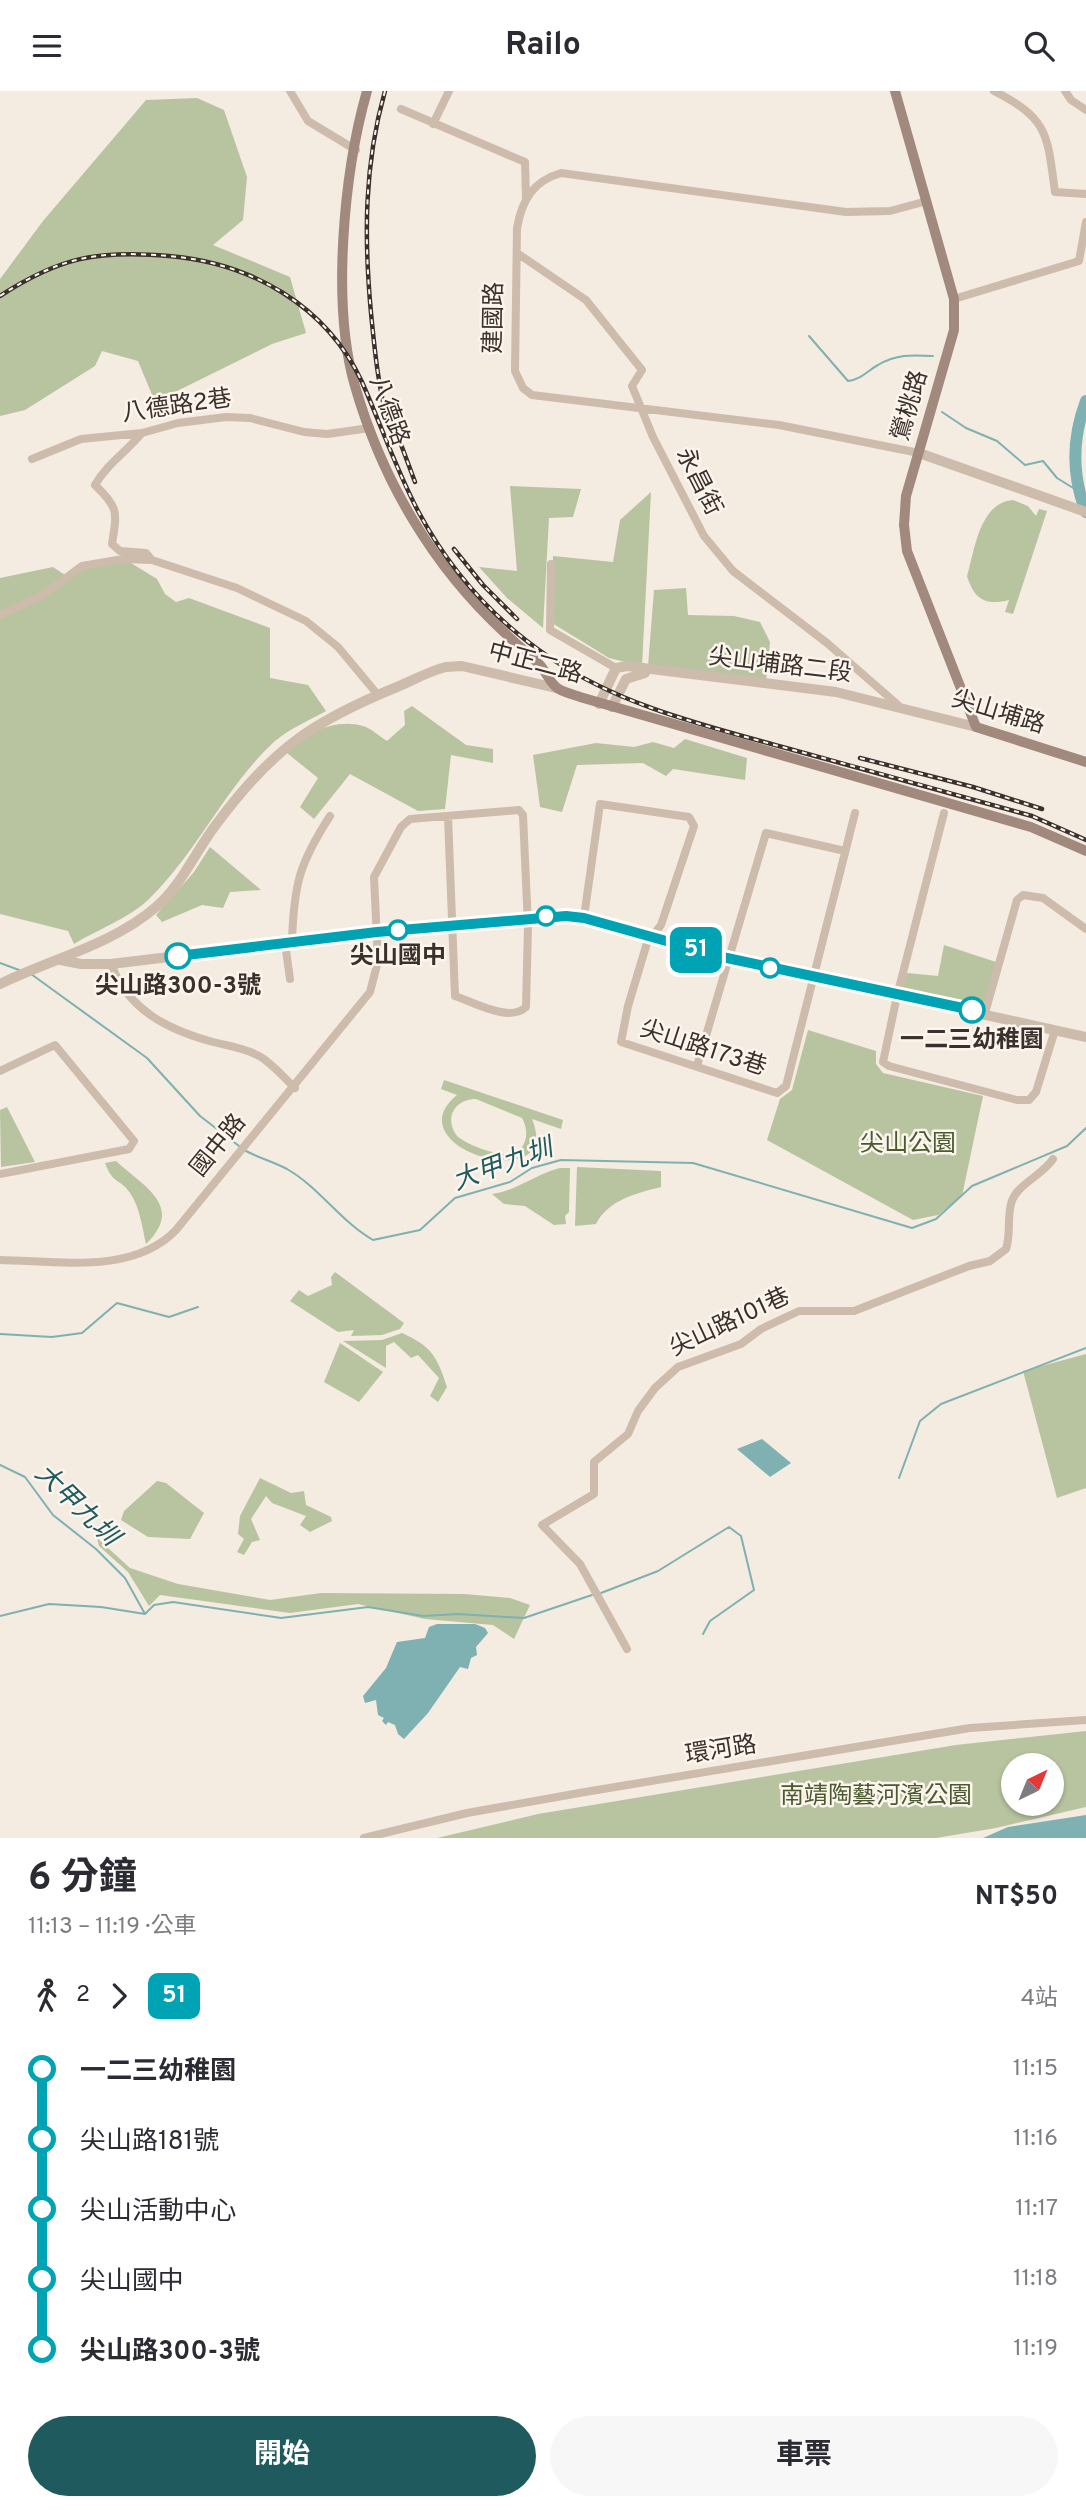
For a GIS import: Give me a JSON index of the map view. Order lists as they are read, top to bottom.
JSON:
{
  "streets": {
    "main road": [
      "鶯桃路",
      "八德路",
      "中正二路",
      "尖山埔路"
    ],
    "street": [
      "建國路",
      "八德路2巷",
      "永昌街",
      "尖山埔路二段",
      "尖山路173巷",
      "國中路",
      "尖山路101巷",
      "環河路"
    ]
  },
  "crossings": [
    ["建國路", "鶯桃路"],
    ["建國路", "永昌街"],
    ["鶯桃路", "尖山埔路"],
    ["八德路2巷", "八德路"],
    ["八德路", "中正二路"],
    ["永昌街", "尖山埔路二段"],
    ["永昌街", "尖山埔路"],
    ["尖山埔路二段", "尖山埔路"]
  ],
  "water": ["大甲九圳"],
  "parks": ["尖山公園", "南靖陶藝河濱公園"],
  "places": ["尖山國中", "尖山路300-3號", "一二三幼稚園"],
  "lines": ["bus line 51"],
  "north": "top right",
  "page": {
    "header": "Railo",
    "on_map": "51",
    "heading": ["6 分鐘", "11:13 – 11:19 · 公車", "NT$50"],
    "legs": ["2", "51", "4站"],
    "list": [
      {
        "name": "一二三幼稚園",
        "value": "11:15"
      },
      {
        "name": "尖山路181號",
        "value": "11:16"
      },
      {
        "name": "尖山活動中心",
        "value": "11:17"
      },
      {
        "name": "尖山國中",
        "value": "11:18"
      },
      {
        "name": "尖山路300-3號",
        "value": "11:19"
      }
    ],
    "buttons": ["開始", "車票"]
  }
}
